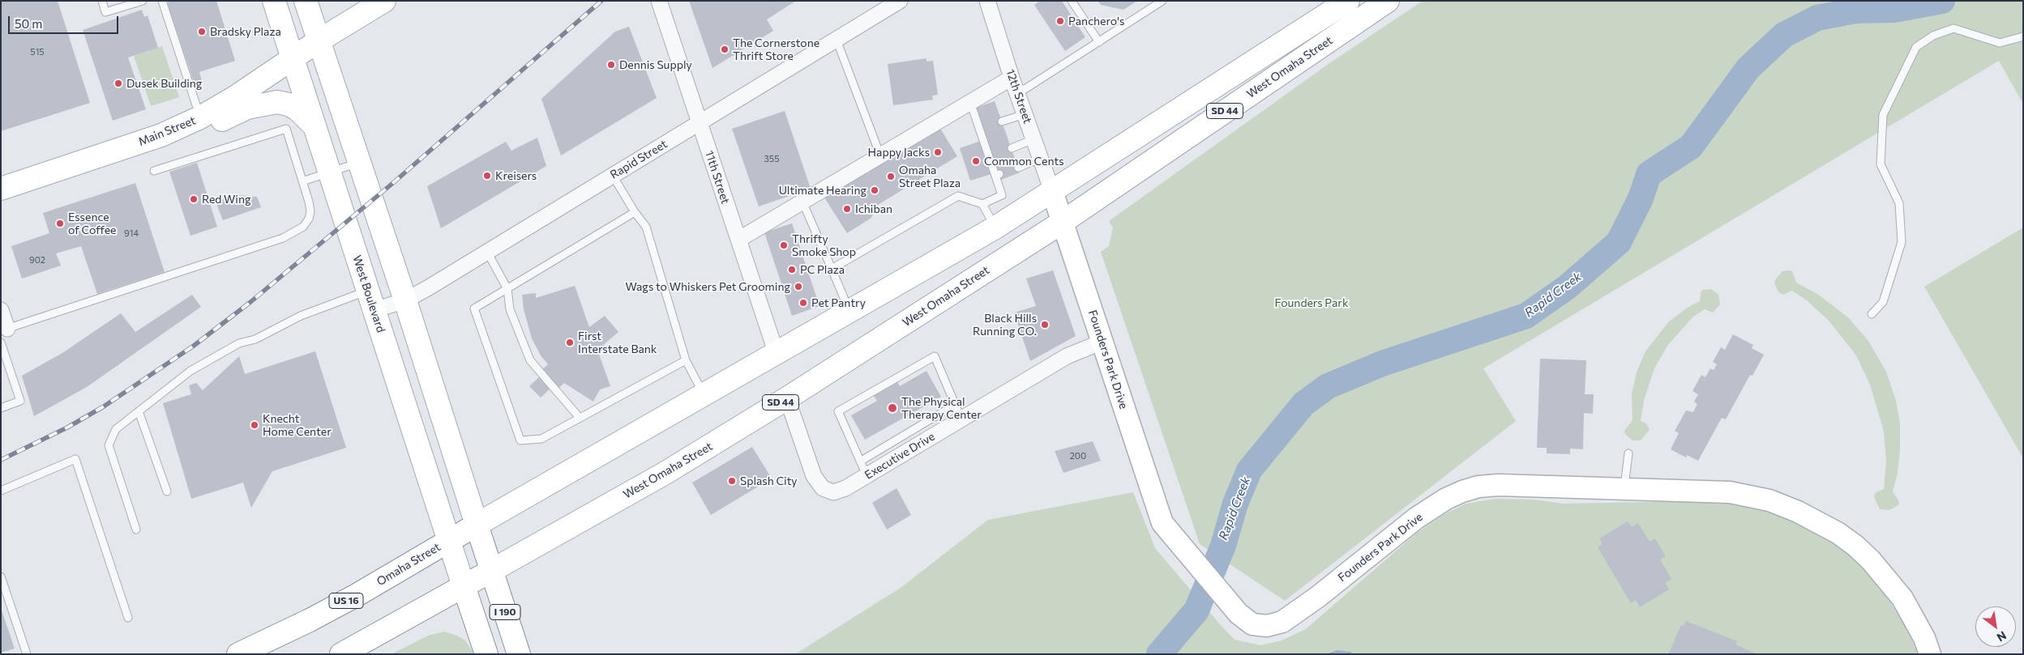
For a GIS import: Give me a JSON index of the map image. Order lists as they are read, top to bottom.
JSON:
{
  "streets": {
    "main road": [
      "West Omaha Street",
      "SD 44",
      "Main Street",
      "West Boulevard",
      "Founders Park Drive",
      "Omaha Street",
      "US 16",
      "I 190"
    ],
    "street": [
      "12th Street",
      "Rapid Street",
      "11th Street",
      "Executive Drive"
    ]
  },
  "crossings": [
    ["West Omaha Street", "12th Street"],
    ["West Omaha Street", "SD 44"],
    ["West Omaha Street", "11th Street"],
    ["West Omaha Street", "West Boulevard"],
    ["West Omaha Street", "Founders Park Drive"],
    ["West Omaha Street", "Executive Drive"],
    ["West Omaha Street", "Omaha Street"],
    ["West Omaha Street", "I 190"],
    ["12th Street", "Founders Park Drive"],
    ["SD 44", "West Boulevard"],
    ["SD 44", "I 190"],
    ["Main Street", "West Boulevard"],
    ["Rapid Street", "11th Street"],
    ["Rapid Street", "West Boulevard"],
    ["West Boulevard", "Omaha Street"],
    ["West Boulevard", "I 190"],
    ["Founders Park Drive", "Executive Drive"]
  ],
  "water": ["Rapid Creek"],
  "parks": ["Founders Park"],
  "places": [
    "Panchero's",
    "Bradsky Plaza",
    "The Cornerstone Thrift Store",
    "Dennis Supply",
    "Dusek Building",
    "Happy Jacks",
    "Common Cents",
    "Kreisers",
    "Omaha Street Plaza",
    "Ultimate Hearing",
    "Red Wing",
    "Ichiban",
    "Essence of Coffee",
    "Thrifty Smoke Shop",
    "PC Plaza",
    "Wags to Whiskers Pet Grooming",
    "Pet Pantry",
    "Black Hills Running CO.",
    "First Interstate Bank",
    "The Physical Therapy Center",
    "Knecht Home Center",
    "Splash City"
  ],
  "house_numbers": [
    "515",
    "355",
    "914",
    "902",
    "200"
  ],
  "scale_bar": "50 m",
  "north": "bottom right"
}
